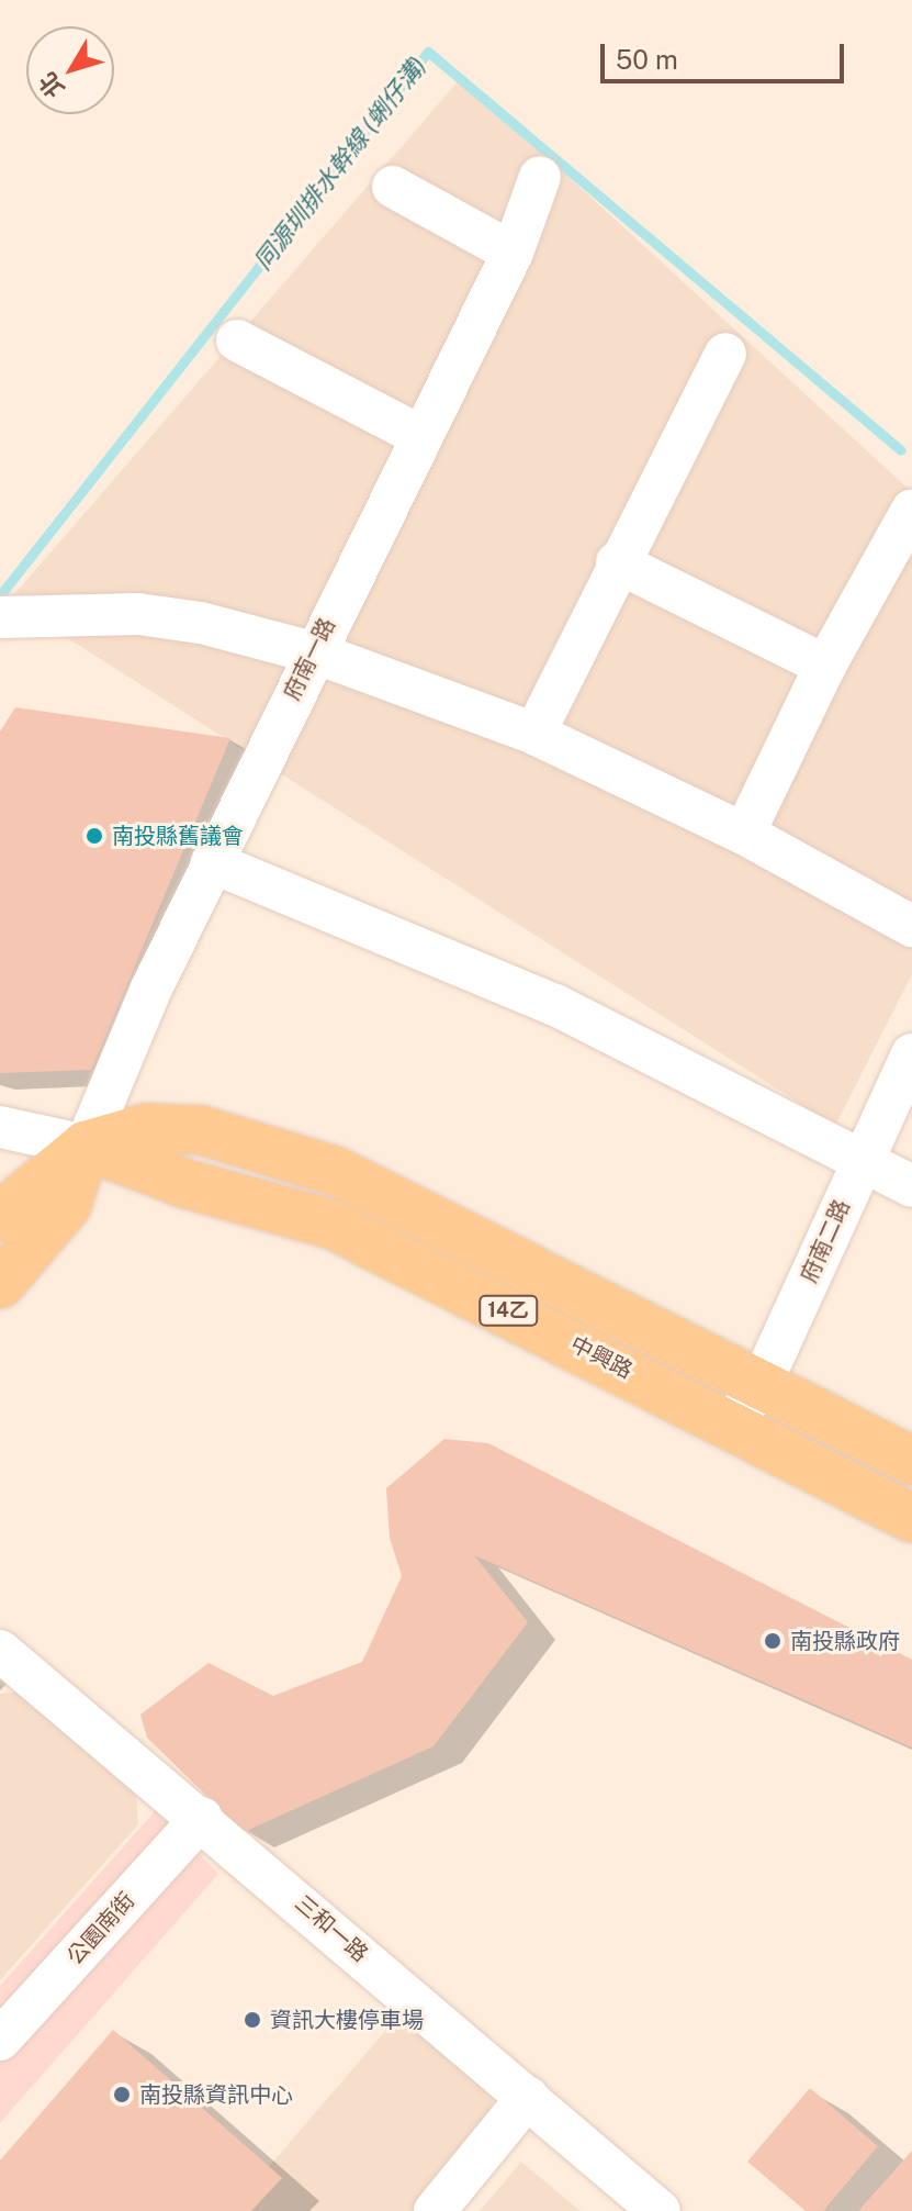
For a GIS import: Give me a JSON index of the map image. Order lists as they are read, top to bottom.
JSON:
{
  "streets": {
    "main road": ["14乙", "中興路"],
    "street": [
      "府南一路",
      "府南二路",
      "公園南街",
      "三和一路"
    ]
  },
  "crossings": [
    ["府南一路", "14乙"],
    ["府南一路", "中興路"],
    ["府南二路", "14乙"],
    ["府南二路", "中興路"],
    ["14乙", "中興路"],
    ["公園南街", "三和一路"]
  ],
  "water": ["同源圳排水幹線 (蜊仔溝)"],
  "places": [
    "南投縣舊議會",
    "南投縣政府",
    "資訊大樓停車場",
    "南投縣資訊中心"
  ],
  "scale_bar": "50 m",
  "north": "bottom left"
}
